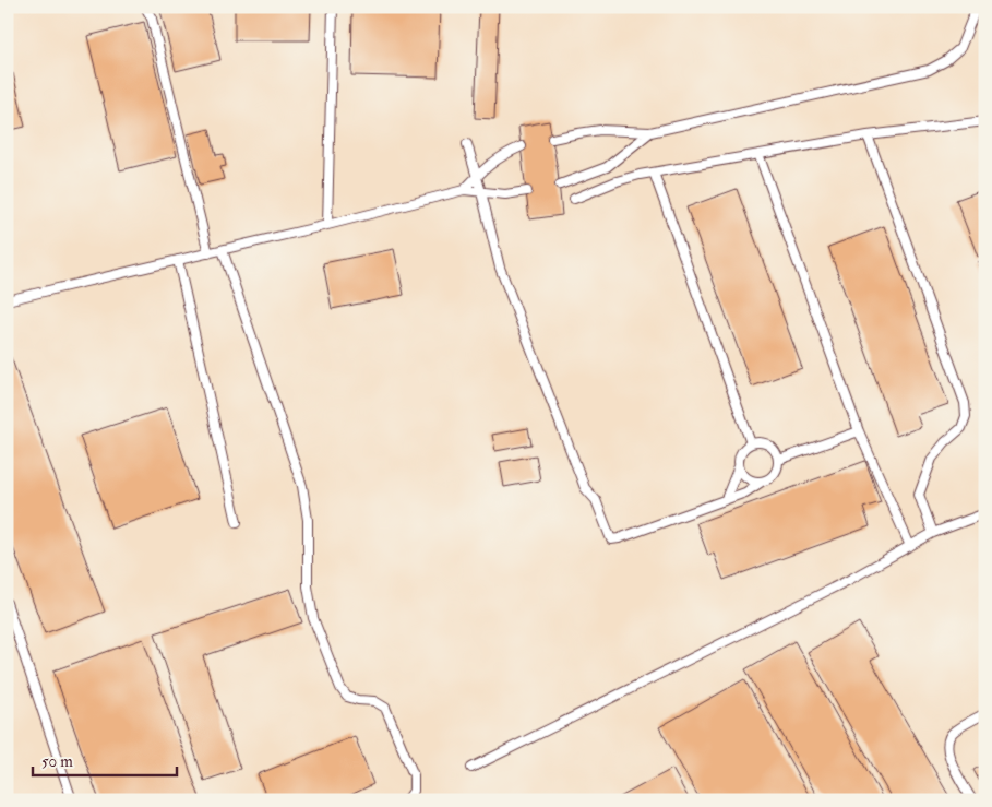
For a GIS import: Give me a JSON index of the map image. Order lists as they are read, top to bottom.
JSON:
{
  "scale_bar": "50 m"
}
